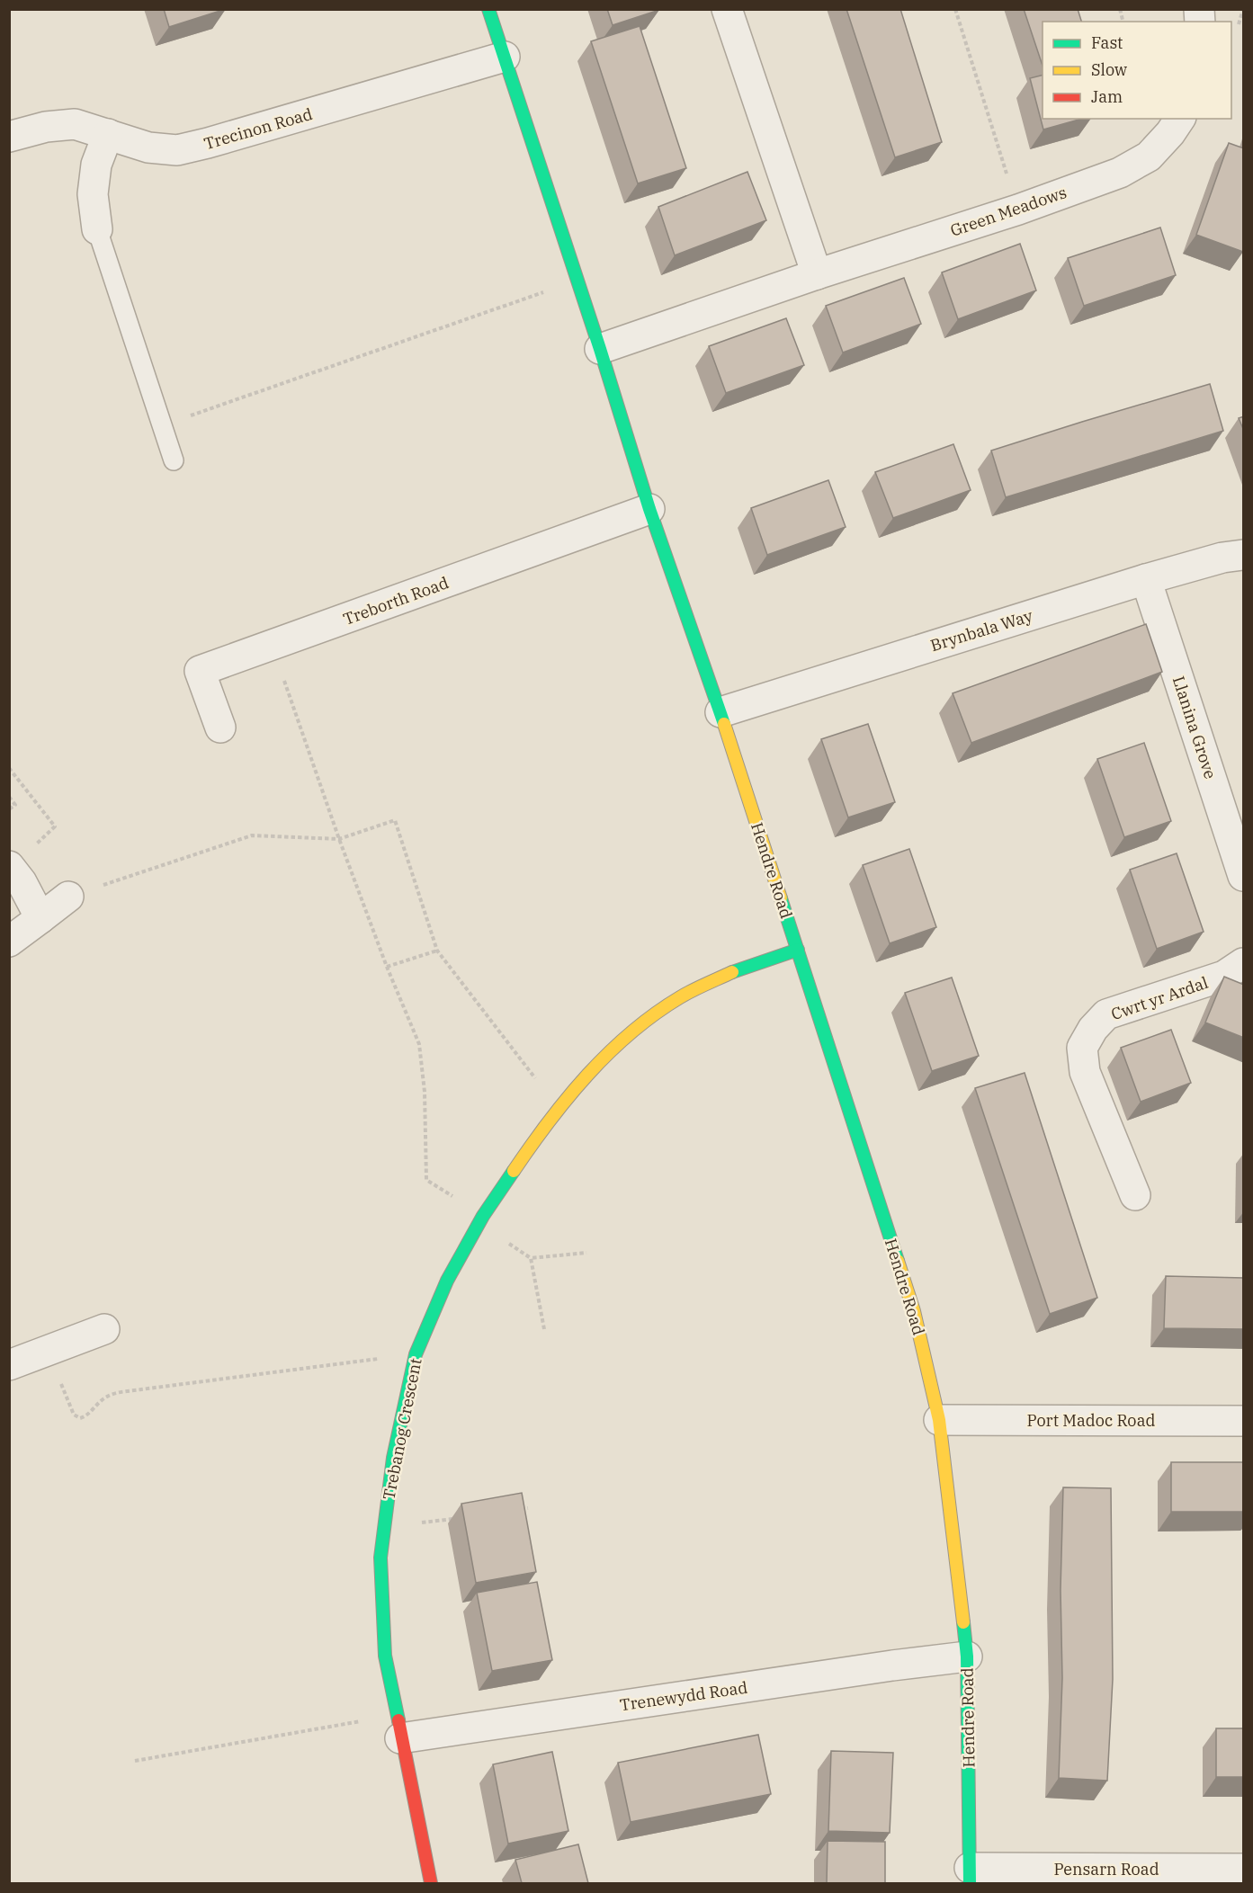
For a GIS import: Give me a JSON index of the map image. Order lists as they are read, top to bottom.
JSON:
{
  "streets": {
    "street": [
      "Trecinon Road",
      "Green Meadows",
      "Treborth Road",
      "Brynbala Way",
      "Llanina Grove",
      "Hendre Road",
      "Cwrt yr Ardal",
      "Port Madoc Road",
      "Trebanog Crescent",
      "Trenewydd Road",
      "Pensarn Road"
    ]
  },
  "crossings": [
    ["Trecinon Road", "Hendre Road"],
    ["Green Meadows", "Hendre Road"],
    ["Treborth Road", "Hendre Road"],
    ["Brynbala Way", "Llanina Grove"],
    ["Brynbala Way", "Hendre Road"],
    ["Hendre Road", "Port Madoc Road"],
    ["Hendre Road", "Trebanog Crescent"],
    ["Hendre Road", "Trenewydd Road"],
    ["Hendre Road", "Pensarn Road"],
    ["Trebanog Crescent", "Trenewydd Road"]
  ],
  "legend": ["Fast", "Slow", "Jam"]
}
